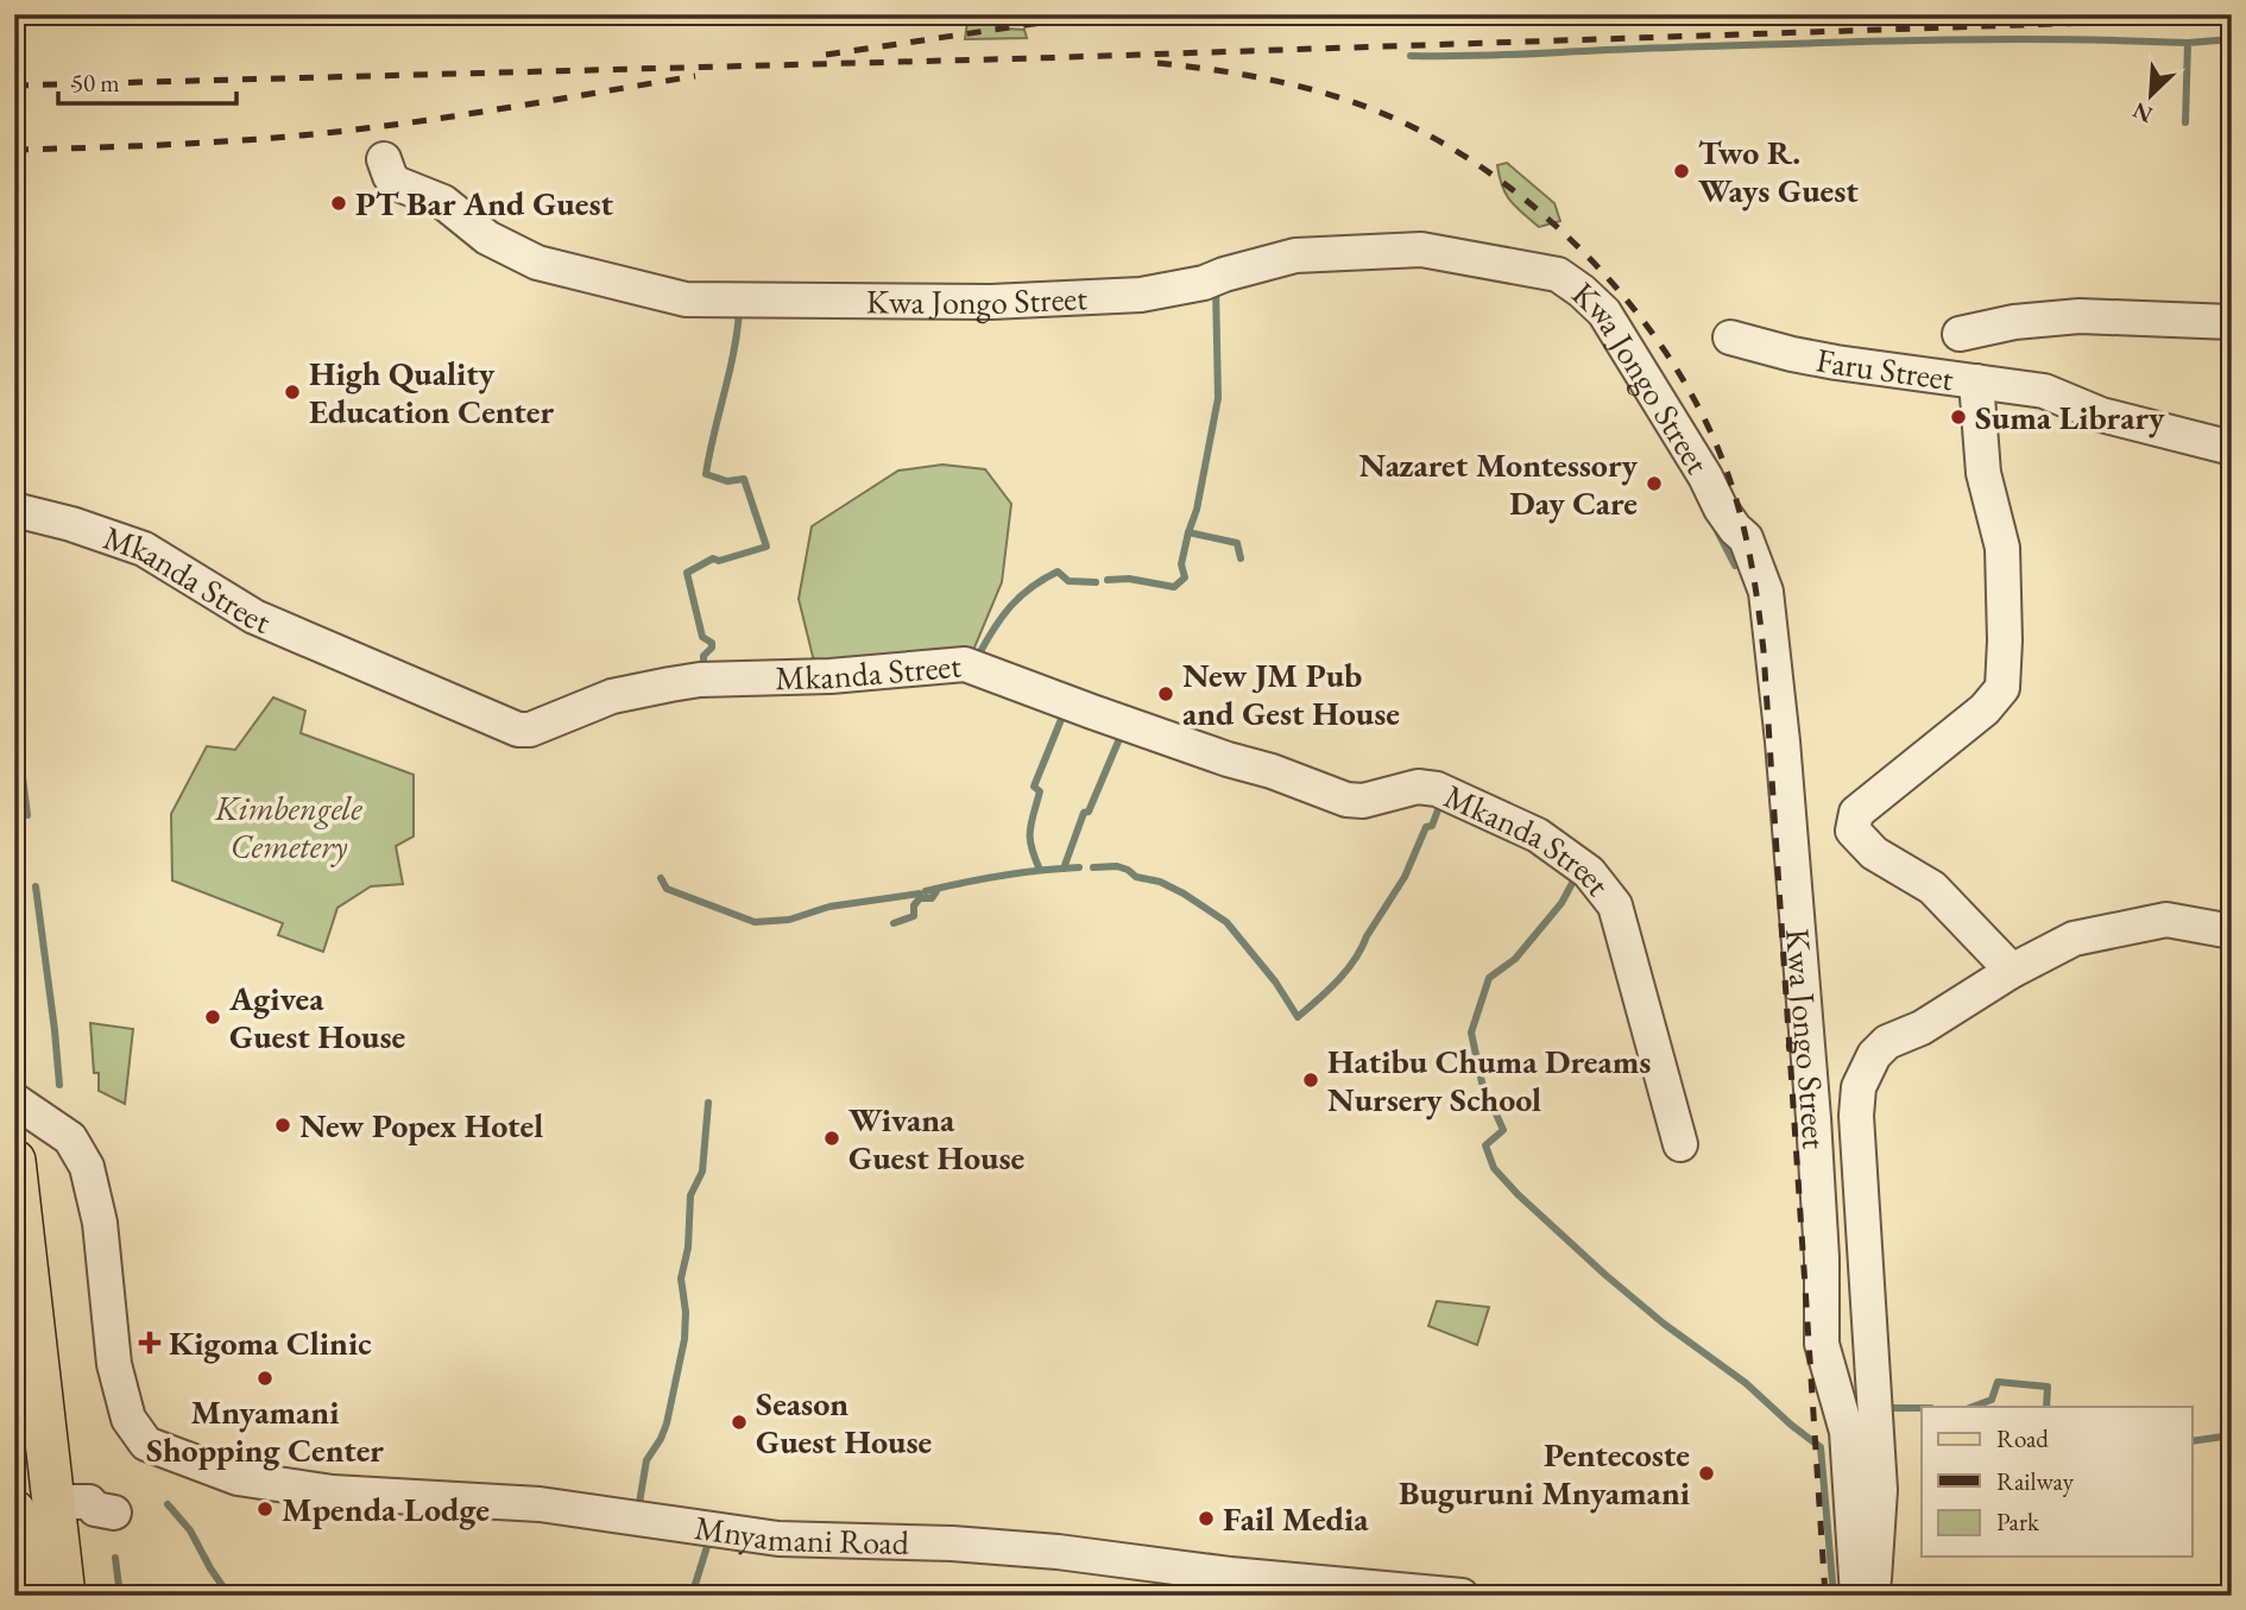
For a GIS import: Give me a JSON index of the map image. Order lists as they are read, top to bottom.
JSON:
{
  "streets": {
    "street": [
      "Kwa Jongo Street",
      "Faru Street",
      "Mkanda Street",
      "Mnyamani Road"
    ]
  },
  "parks": ["Kimbengele Cemetery"],
  "places": {
    "other": [
      "Two R. Ways Guest",
      "PT Bar And Guest",
      "High Quality Education Center",
      "Suma Library",
      "Nazaret Montessory Day Care",
      "New JM Pub and Gest House",
      "Agivea Guest House",
      "Hatibu Chuma Dreams Nursery School",
      "New Popex Hotel",
      "Wivana Guest House",
      "Mnyamani Shopping Center",
      "Season Guest House",
      "Pentecoste Buguruni Mnyamani",
      "Mpenda Lodge",
      "Fail Media"
    ],
    "health": ["Kigoma Clinic"]
  },
  "legend": ["Road", "Railway", "Park"],
  "scale_bar": "50 m",
  "north": "bottom left"
}
